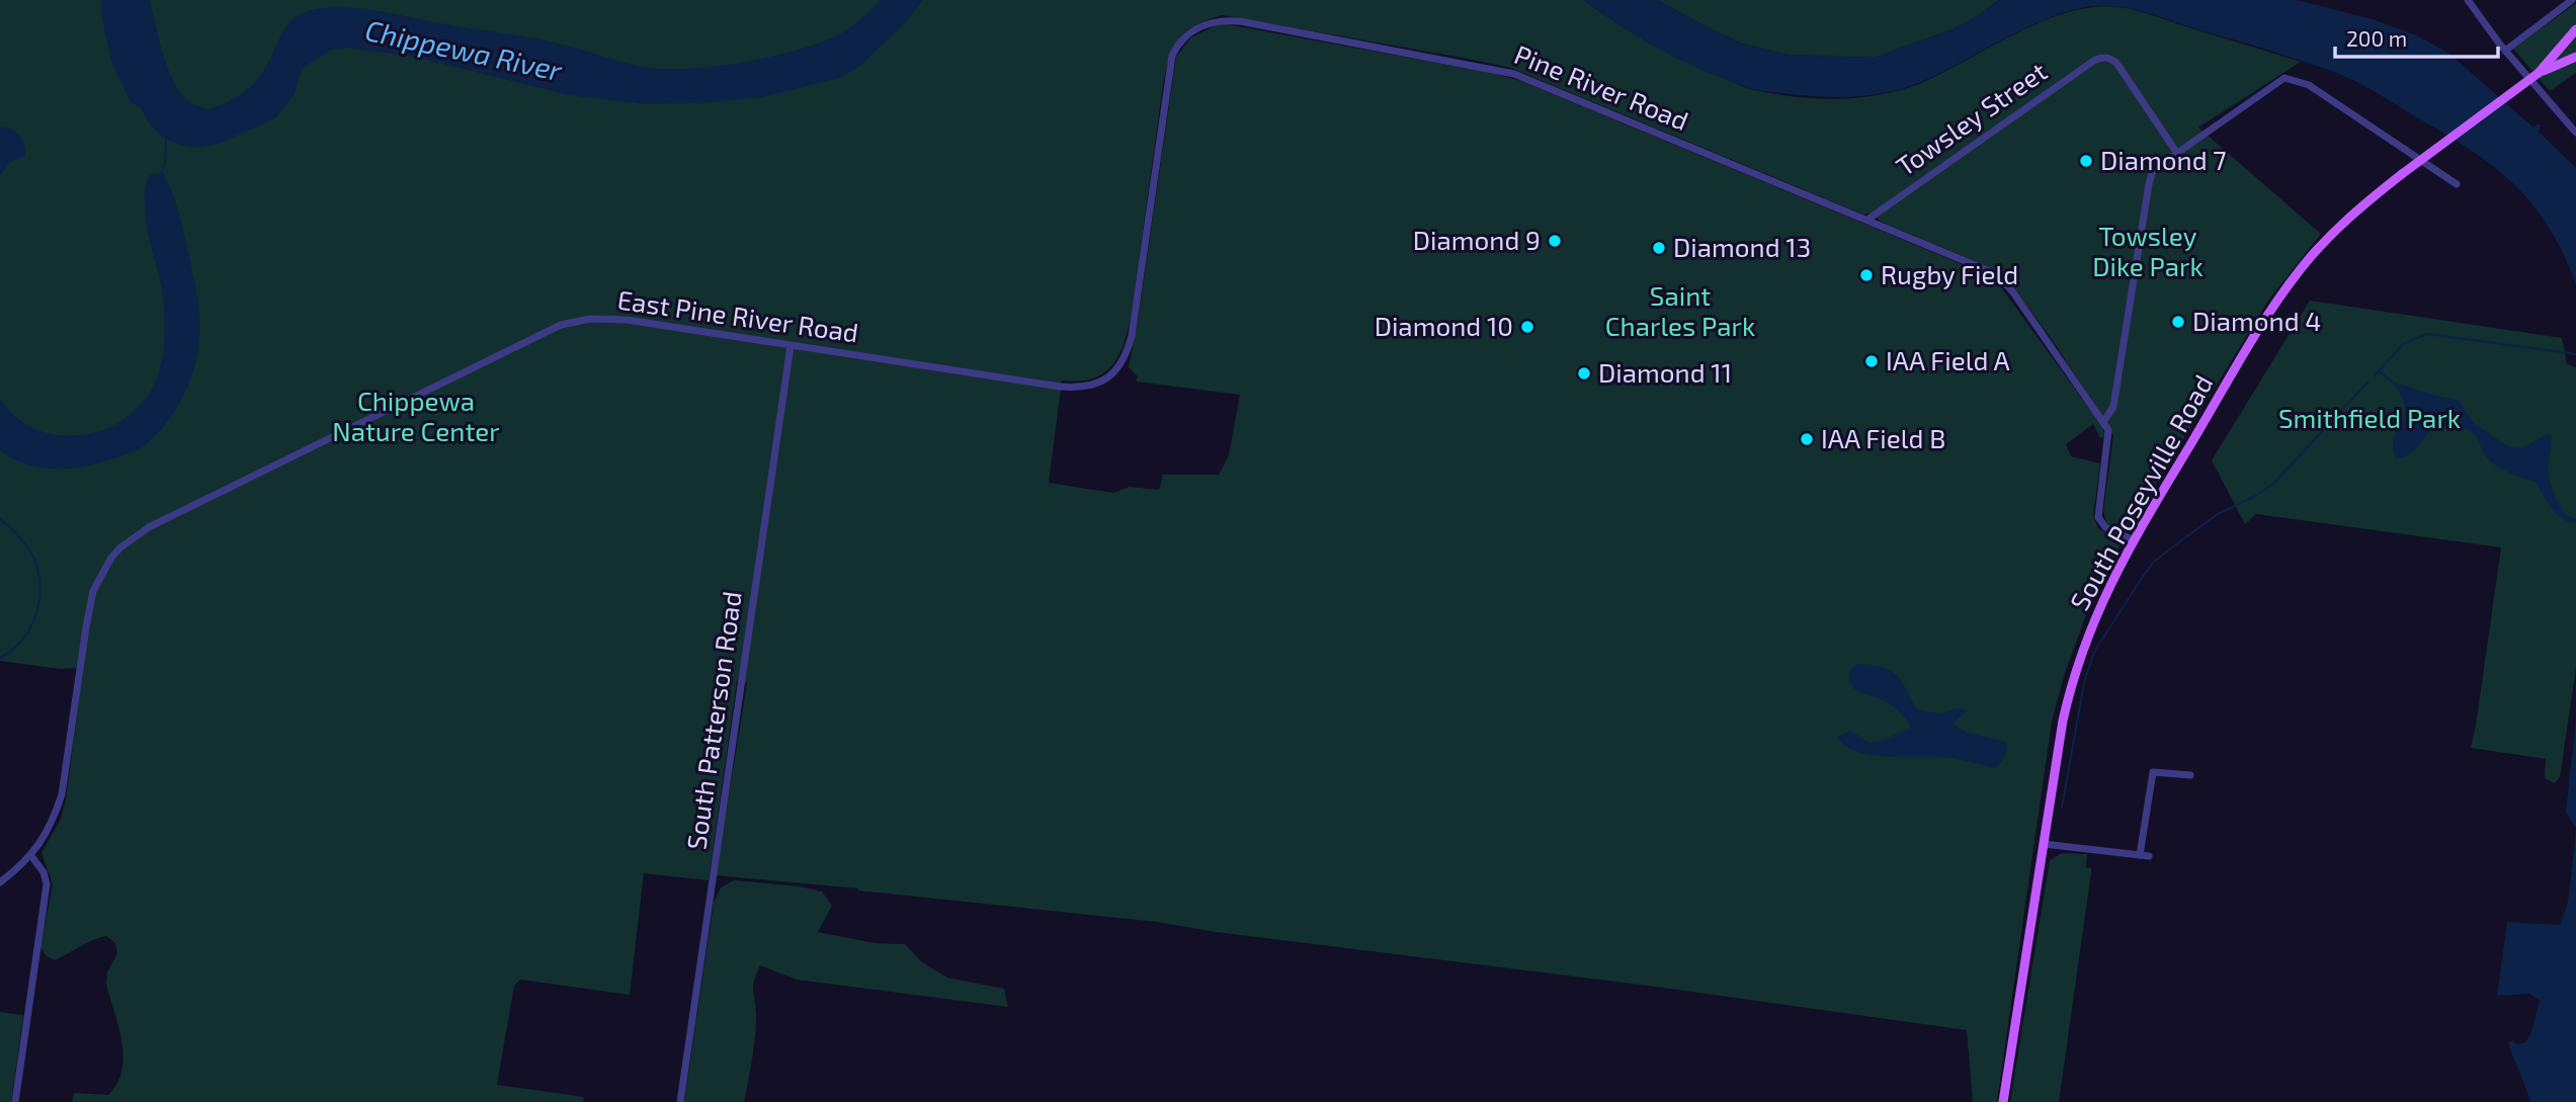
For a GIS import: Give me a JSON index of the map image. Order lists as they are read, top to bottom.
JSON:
{
  "streets": {
    "main road": ["South Poseyville Road"],
    "street": [
      "Pine River Road",
      "Towsley Street",
      "East Pine River Road",
      "South Patterson Road"
    ]
  },
  "crossings": [
    ["Pine River Road", "Towsley Street"],
    ["Pine River Road", "East Pine River Road"],
    ["Pine River Road", "South Poseyville Road"],
    ["East Pine River Road", "South Patterson Road"]
  ],
  "water": ["Chippewa River"],
  "parks": [
    "Towsley Dike Park",
    "Saint Charles Park",
    "Chippewa Nature Center",
    "Smithfield Park"
  ],
  "places": [
    "Diamond 7",
    "Diamond 9",
    "Diamond 13",
    "Rugby Field",
    "Diamond 4",
    "Diamond 10",
    "IAA Field A",
    "Diamond 11",
    "IAA Field B"
  ],
  "scale_bar": "200 m"
}
